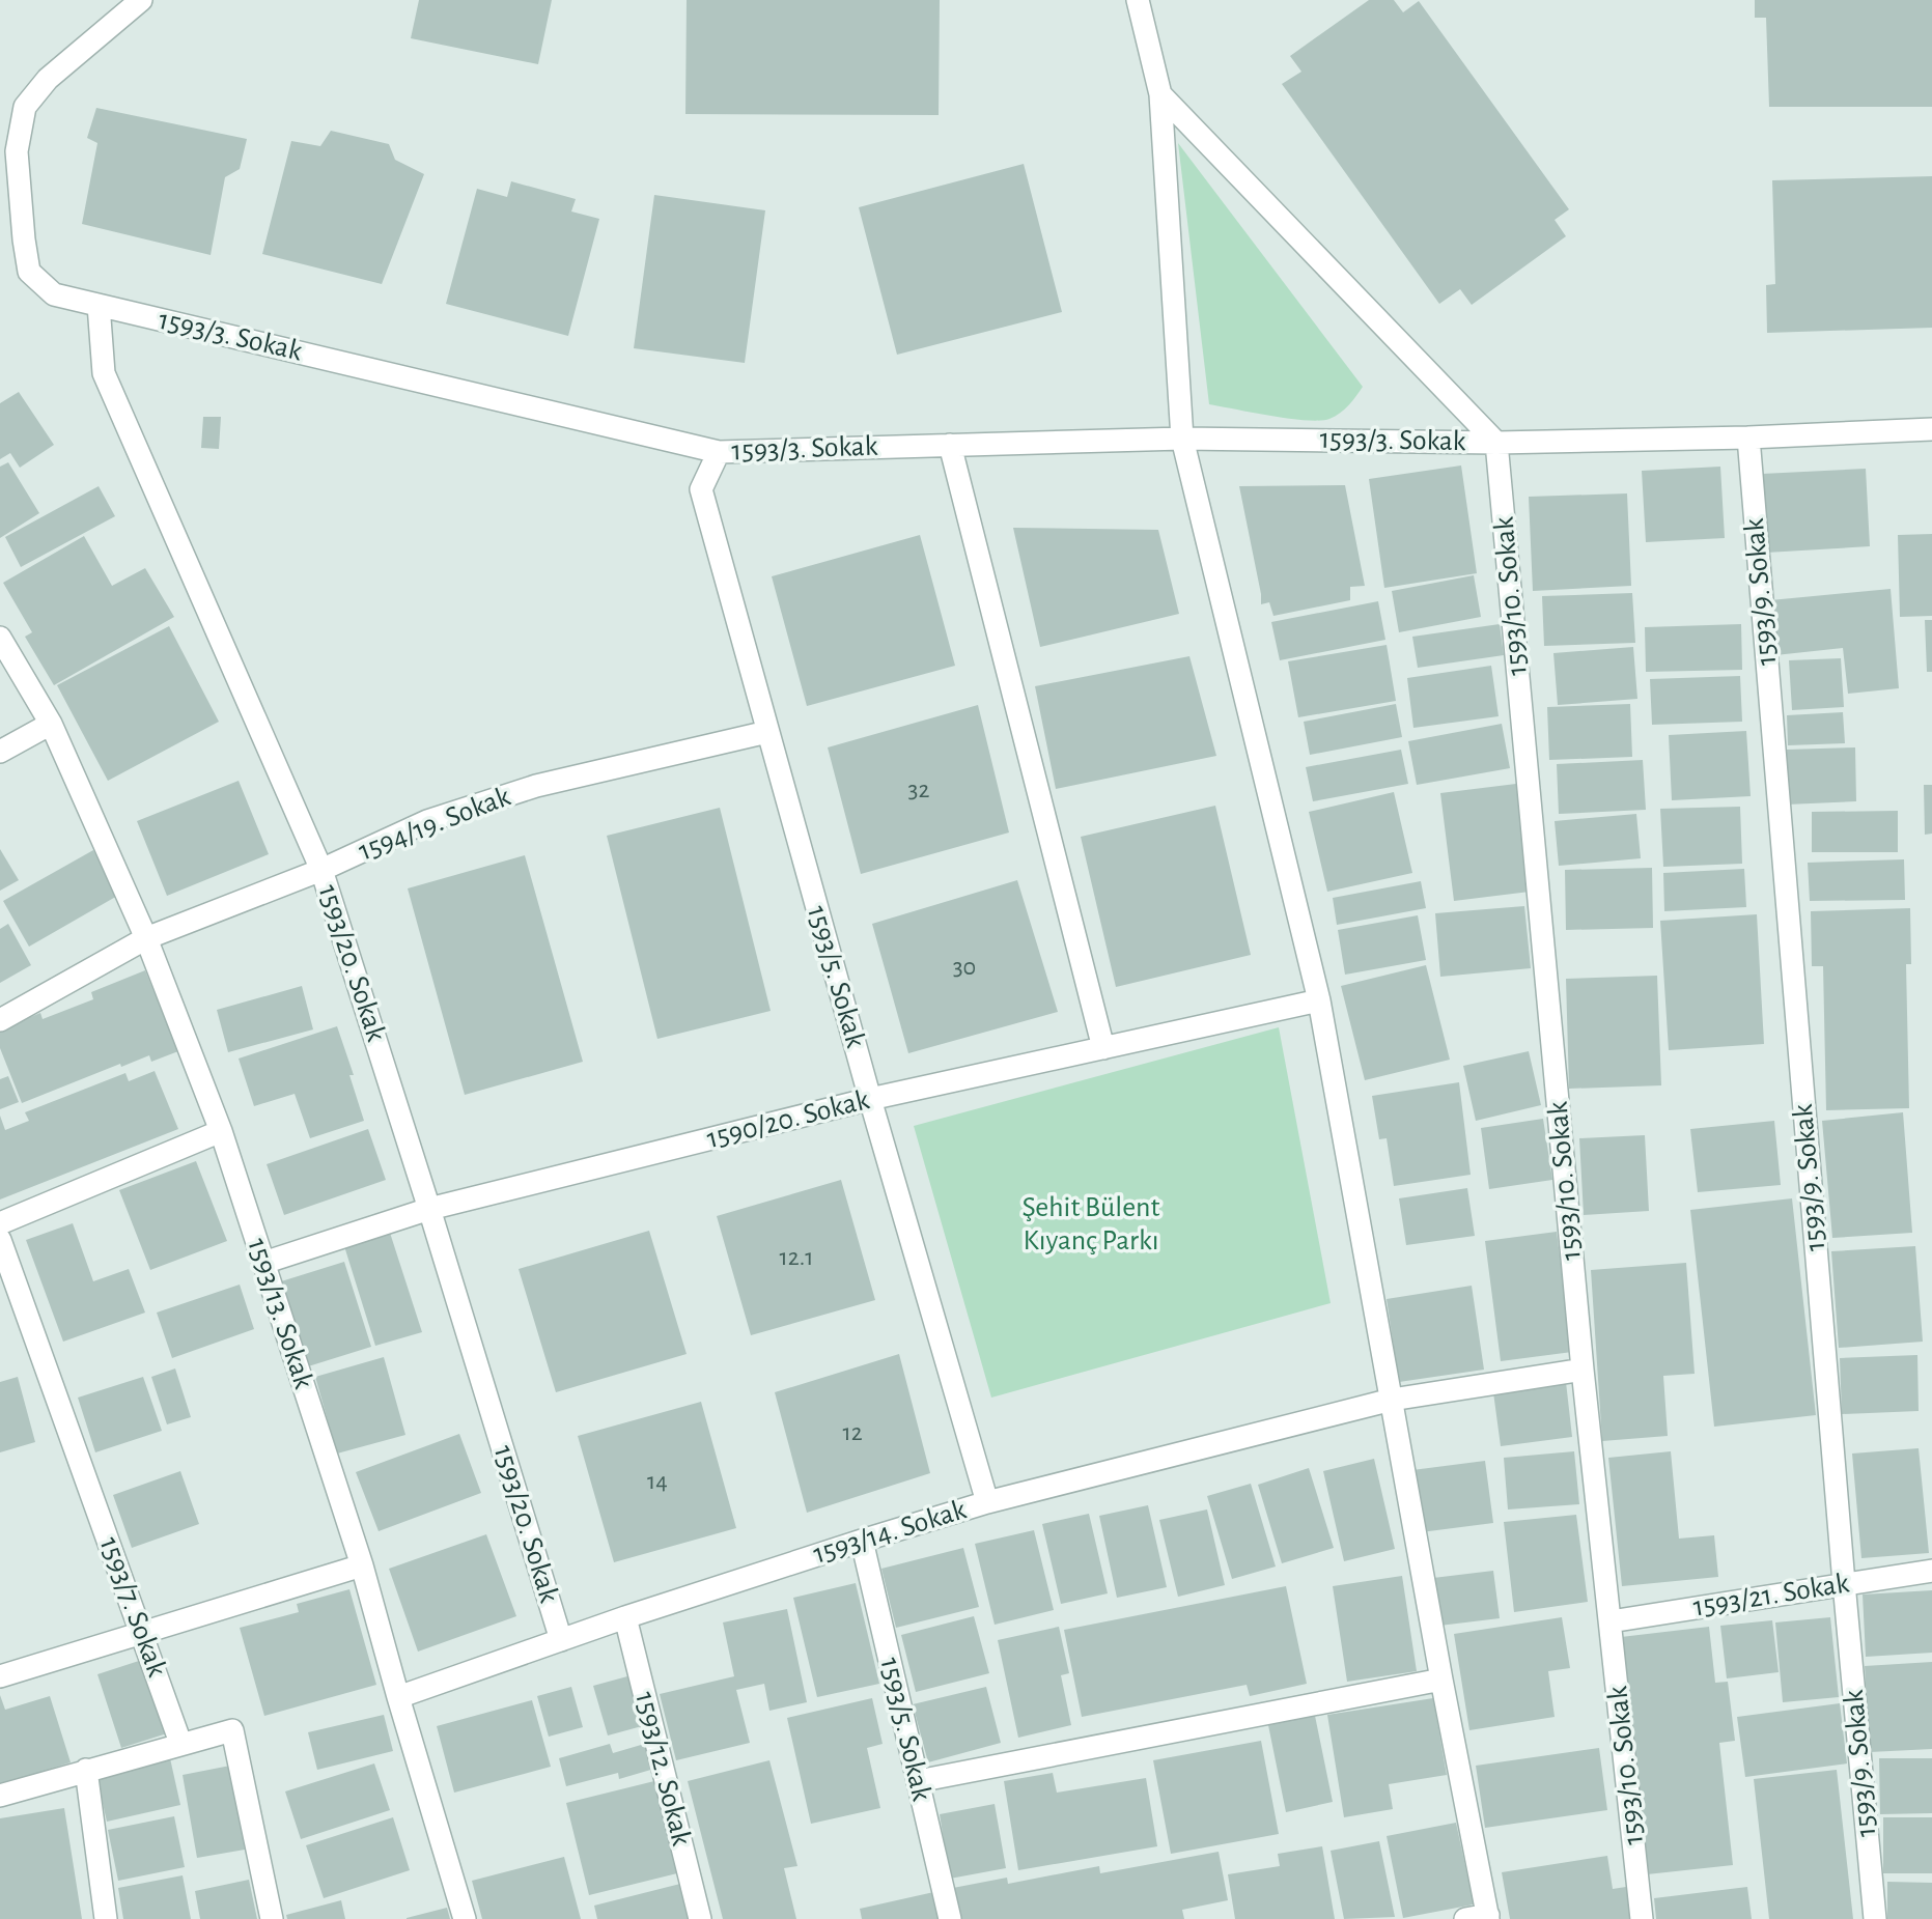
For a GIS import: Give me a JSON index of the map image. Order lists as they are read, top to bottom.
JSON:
{
  "streets": {
    "street": [
      "1593/3. Sokak",
      "1593/9. Sokak",
      "1593/10. Sokak",
      "1594/19. Sokak",
      "1593/20. Sokak",
      "1593/5. Sokak",
      "1590/20. Sokak",
      "1593/13. Sokak",
      "1593/14. Sokak",
      "1593/21. Sokak",
      "1593/7. Sokak",
      "1593/12. Sokak"
    ]
  },
  "crossings": [
    ["1593/3. Sokak", "1593/9. Sokak"],
    ["1593/3. Sokak", "1593/10. Sokak"],
    ["1593/3. Sokak", "1593/20. Sokak"],
    ["1593/3. Sokak", "1593/5. Sokak"],
    ["1593/9. Sokak", "1593/21. Sokak"],
    ["1593/10. Sokak", "1593/14. Sokak"],
    ["1593/10. Sokak", "1593/21. Sokak"],
    ["1594/19. Sokak", "1593/20. Sokak"],
    ["1594/19. Sokak", "1593/5. Sokak"],
    ["1594/19. Sokak", "1593/13. Sokak"],
    ["1593/20. Sokak", "1590/20. Sokak"],
    ["1593/20. Sokak", "1593/14. Sokak"],
    ["1593/5. Sokak", "1590/20. Sokak"],
    ["1593/5. Sokak", "1593/14. Sokak"],
    ["1590/20. Sokak", "1593/13. Sokak"],
    ["1593/13. Sokak", "1593/14. Sokak"],
    ["1593/14. Sokak", "1593/12. Sokak"]
  ],
  "parks": ["Şehit Bülent Kıyanç Parkı"],
  "house_numbers": [
    "32",
    "30",
    "12.1",
    "12",
    "14"
  ]
}
